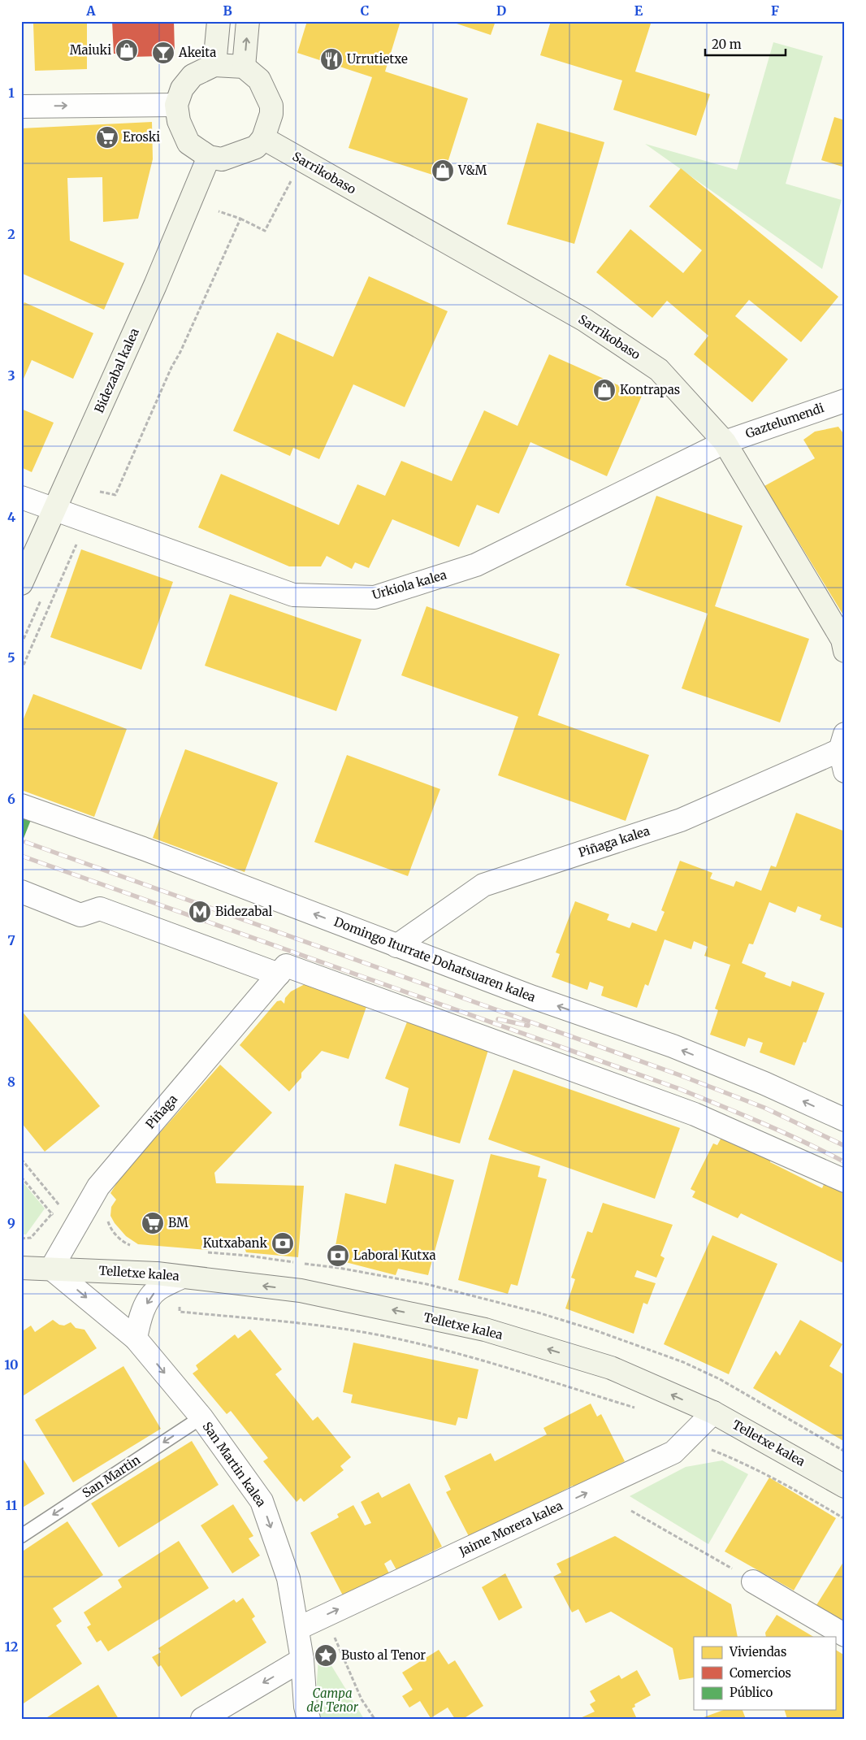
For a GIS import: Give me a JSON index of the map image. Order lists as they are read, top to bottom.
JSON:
{
  "streets": {
    "street": [
      "Sarrikobaso",
      "Bidezabal kalea",
      "Gaztelumendi",
      "Urkiola kalea",
      "Piñaga kalea",
      "Domingo Iturrate Dohatsuaren kalea",
      "Piñaga",
      "Telletxe kalea",
      "San Martin kalea",
      "Jaime Morera kalea"
    ],
    "lane": ["San Martin"]
  },
  "crossings": [
    ["Sarrikobaso", "Bidezabal kalea"],
    ["Sarrikobaso", "Gaztelumendi"],
    ["Sarrikobaso", "Urkiola kalea"],
    ["Bidezabal kalea", "Urkiola kalea"],
    ["Gaztelumendi", "Urkiola kalea"],
    ["Piñaga kalea", "Domingo Iturrate Dohatsuaren kalea"],
    ["Piñaga", "Telletxe kalea"],
    ["Piñaga", "San Martin kalea"],
    ["Telletxe kalea", "San Martin kalea"],
    ["Telletxe kalea", "Jaime Morera kalea"],
    ["San Martin kalea", "San Martin"],
    ["San Martin kalea", "Jaime Morera kalea"]
  ],
  "one_way": [
    "Telletxe kalea",
    "San Martin kalea",
    "San Martin",
    "Jaime Morera kalea"
  ],
  "parks": ["Campa del Tenor"],
  "places": {
    "shop": ["Maiuki", "V&M", "Kontrapas"],
    "bar": ["Akeita"],
    "restaurant": ["Urrutietxe"],
    "supermarket": ["Eroski", "BM"],
    "metro station": ["Bidezabal"],
    "bank": ["Kutxabank", "Laboral Kutxa"],
    "place": ["Busto al Tenor"]
  },
  "legend": ["Viviendas", "Comercios", "Público"],
  "scale_bar": "20 m",
  "grid": {
    "columns": [
      "A",
      "B",
      "C",
      "D",
      "E",
      "F"
    ],
    "rows": [
      "1",
      "2",
      "3",
      "4",
      "5",
      "6",
      "7",
      "8",
      "9",
      "10",
      "11",
      "12"
    ]
  }
}
